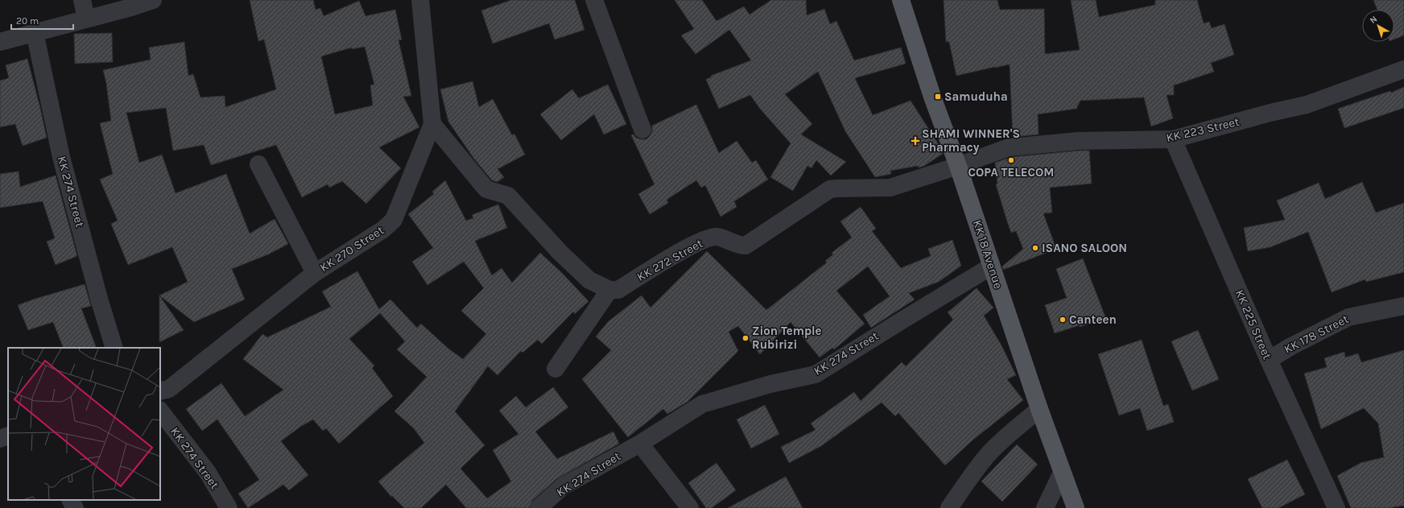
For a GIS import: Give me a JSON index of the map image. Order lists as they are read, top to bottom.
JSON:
{
  "streets": {
    "main road": ["KK 18 Avenue"],
    "street": [
      "KK 223 Street",
      "KK 274 Street",
      "KK 270 Street",
      "KK 272 Street",
      "KK 225 Street",
      "KK 178 Street"
    ]
  },
  "crossings": [
    ["KK 223 Street", "KK 18 Avenue"],
    ["KK 223 Street", "KK 272 Street"],
    ["KK 223 Street", "KK 225 Street"],
    ["KK 274 Street", "KK 18 Avenue"],
    ["KK 18 Avenue", "KK 272 Street"],
    ["KK 225 Street", "KK 178 Street"]
  ],
  "places": {
    "transit": ["Samuduha"],
    "health": ["SHAMI WINNER'S Pharmacy"],
    "other": [
      "COPA TELECOM",
      "ISANO SALOON",
      "Canteen",
      "Zion Temple Rubirizi"
    ]
  },
  "scale_bar": "20 m",
  "north": "top left"
}
